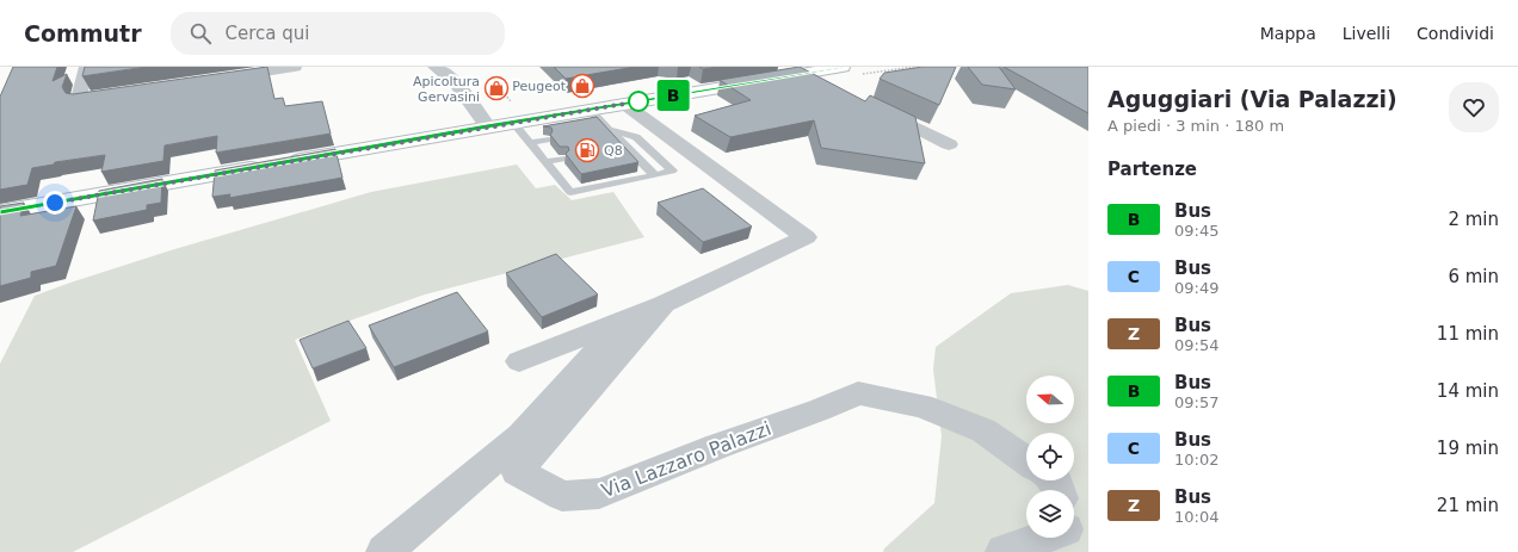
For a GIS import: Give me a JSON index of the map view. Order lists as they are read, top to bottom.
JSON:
{
  "streets": {
    "street": ["Via Lazzaro Palazzi"]
  },
  "places": {
    "shop": ["Peugeot", "Apicoltura Gervasini"],
    "fuel station": ["Q8"]
  },
  "lines": ["bus line B"],
  "north": "left",
  "page": {
    "header": "Commutr",
    "search": "Cerca qui",
    "nav": ["Mappa", "Livelli", "Condividi"],
    "on_map": "B",
    "heading": [
      ["Aguggiari (Via Palazzi)", "A piedi · 3 min · 180 m"],
      "Partenze"
    ],
    "list": [
      {
        "mark": "B",
        "name": "Bus",
        "note": "09:45",
        "value": "2 min"
      },
      {
        "mark": "C",
        "name": "Bus",
        "note": "09:49",
        "value": "6 min"
      },
      {
        "mark": "Z",
        "name": "Bus",
        "note": "09:54",
        "value": "11 min"
      },
      {
        "mark": "B",
        "name": "Bus",
        "note": "09:57",
        "value": "14 min"
      },
      {
        "mark": "C",
        "name": "Bus",
        "note": "10:02",
        "value": "19 min"
      },
      {
        "mark": "Z",
        "name": "Bus",
        "note": "10:04",
        "value": "21 min"
      }
    ]
  }
}
